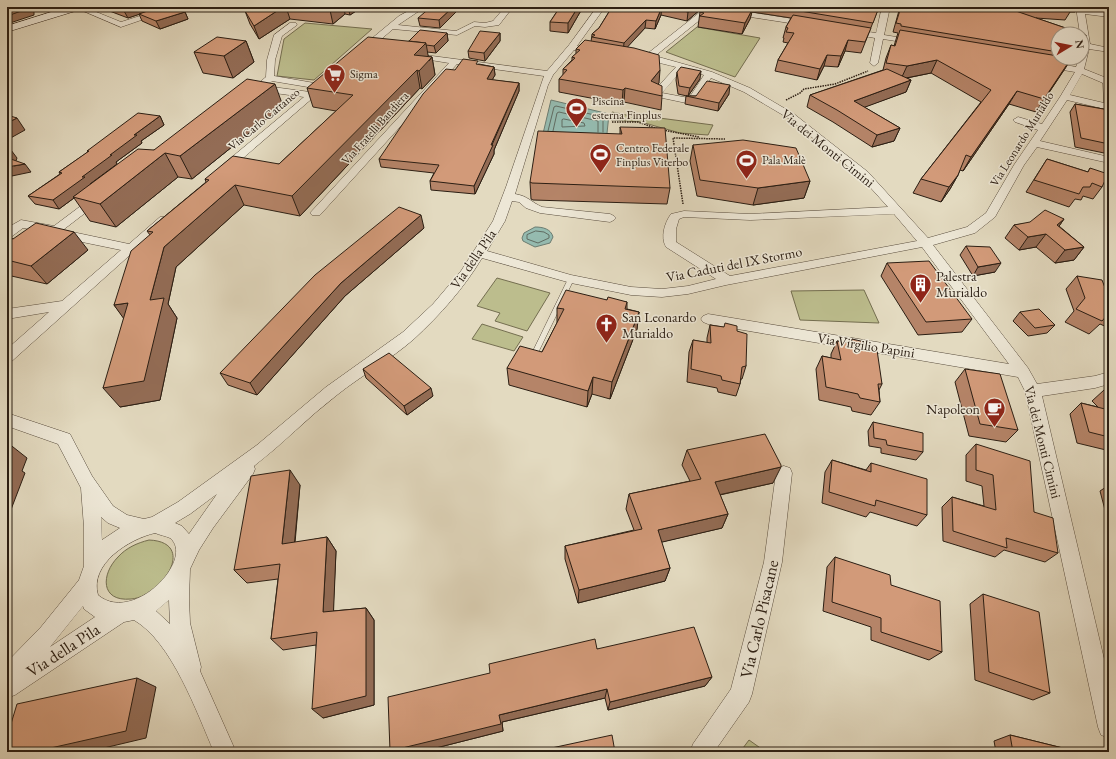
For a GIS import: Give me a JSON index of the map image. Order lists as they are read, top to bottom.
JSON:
{
  "streets": {
    "street": [
      "Via Carlo Cattaneo",
      "Via Fratelli Bandiera",
      "Via Leonardo Murialdo",
      "Via dei Monti Cimini",
      "Via della Pila",
      "Via Caduti del IX Stormo",
      "Via Virgilio Papini",
      "Via Carlo Pisacane"
    ]
  },
  "crossings": [
    ["Via Leonardo Murialdo", "Via dei Monti Cimini"],
    ["Via Leonardo Murialdo", "Via Caduti del IX Stormo"],
    ["Via dei Monti Cimini", "Via Caduti del IX Stormo"],
    ["Via dei Monti Cimini", "Via Virgilio Papini"],
    ["Via della Pila", "Via Caduti del IX Stormo"]
  ],
  "places": {
    "supermarket": ["Sigma"],
    "sports": ["Piscina esterna Finplus", "Centro Federale Finplus Viterbo", "Pala Malè"],
    "building": ["Palestra Murialdo"],
    "church": ["San Leonardo Murialdo"],
    "cafe": ["Napoleon"]
  },
  "north": "right"
}
